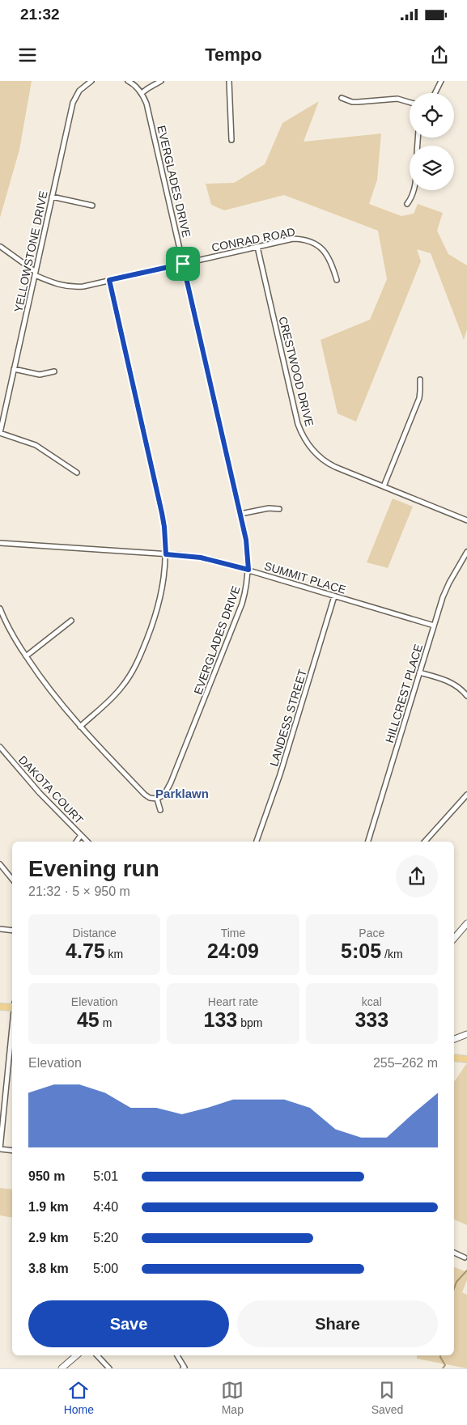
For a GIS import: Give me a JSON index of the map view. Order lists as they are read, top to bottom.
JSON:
{
  "streets": {
    "street": [
      "EVERGLADES DRIVE",
      "CONRAD ROAD",
      "YELLOWSTONE DRIVE",
      "CRESTWOOD DRIVE",
      "SUMMIT PLACE",
      "HILLCREST PLACE",
      "LANDESS STREET",
      "DAKOTA COURT"
    ]
  },
  "crossings": [
    ["EVERGLADES DRIVE", "CONRAD ROAD"],
    ["EVERGLADES DRIVE", "SUMMIT PLACE"],
    ["CONRAD ROAD", "YELLOWSTONE DRIVE"],
    ["CONRAD ROAD", "CRESTWOOD DRIVE"],
    ["SUMMIT PLACE", "HILLCREST PLACE"],
    ["SUMMIT PLACE", "LANDESS STREET"]
  ],
  "districts": ["Parklawn"],
  "page": {
    "status": "21:32",
    "header": "Tempo",
    "heading": ["Evening run", "21:32 · 5 × 950 m"],
    "stats": [
      ["Distance", "4.75 km"],
      ["Time", "24:09"],
      ["Pace", "5:05 /km"],
      ["Elevation", "45 m"],
      ["Heart rate", "133 bpm"],
      ["kcal", "333"]
    ],
    "chart": ["Elevation", "255–262 m"],
    "list": [
      {
        "name": "950 m",
        "note": "5:01"
      },
      {
        "name": "1.9 km",
        "note": "4:40"
      },
      {
        "name": "2.9 km",
        "note": "5:20"
      },
      {
        "name": "3.8 km",
        "note": "5:00"
      }
    ],
    "buttons": ["Save", "Share"],
    "tabs": ["Home", "Map", "Saved"]
  }
}
